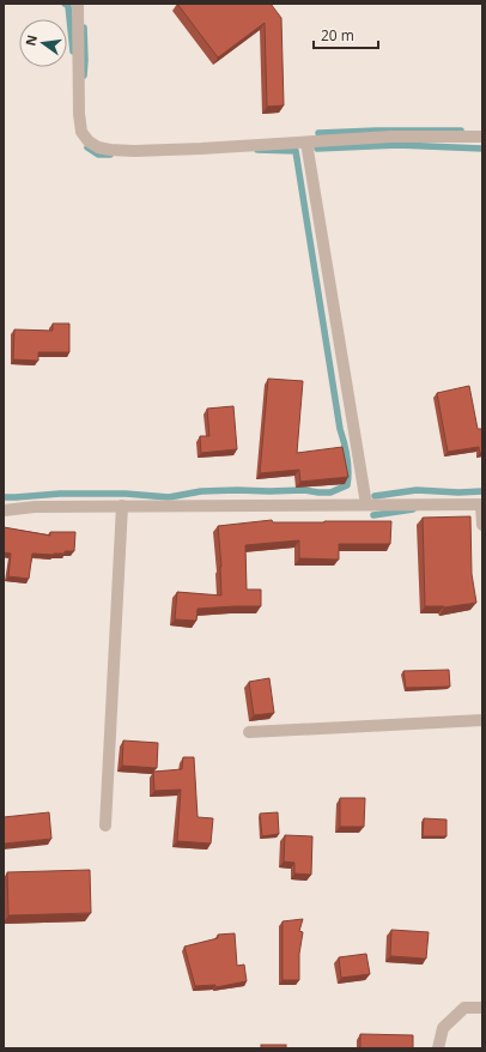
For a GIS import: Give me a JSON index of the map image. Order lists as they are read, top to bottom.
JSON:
{
  "scale_bar": "20 m",
  "north": "left"
}
